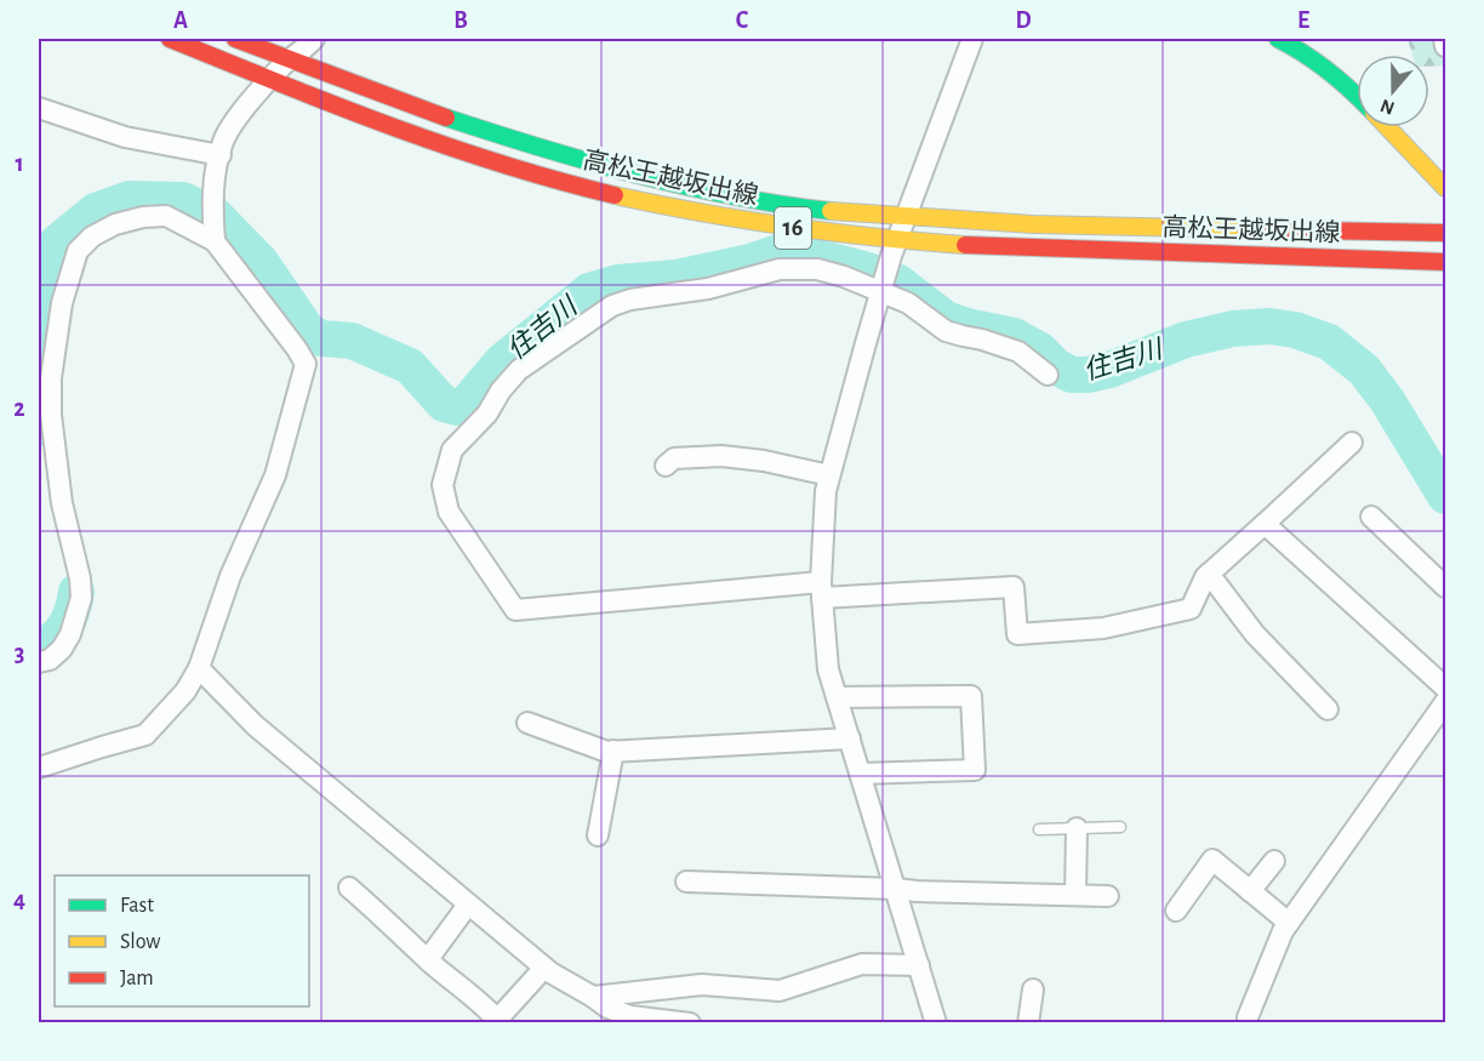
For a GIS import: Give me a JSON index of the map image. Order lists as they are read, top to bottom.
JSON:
{
  "streets": {
    "main road": ["高松王越坂出線", "16"]
  },
  "water": ["住吉川"],
  "legend": ["Fast", "Slow", "Jam"],
  "north": "bottom",
  "grid": {
    "columns": [
      "A",
      "B",
      "C",
      "D",
      "E"
    ],
    "rows": [
      "1",
      "2",
      "3",
      "4"
    ]
  }
}
